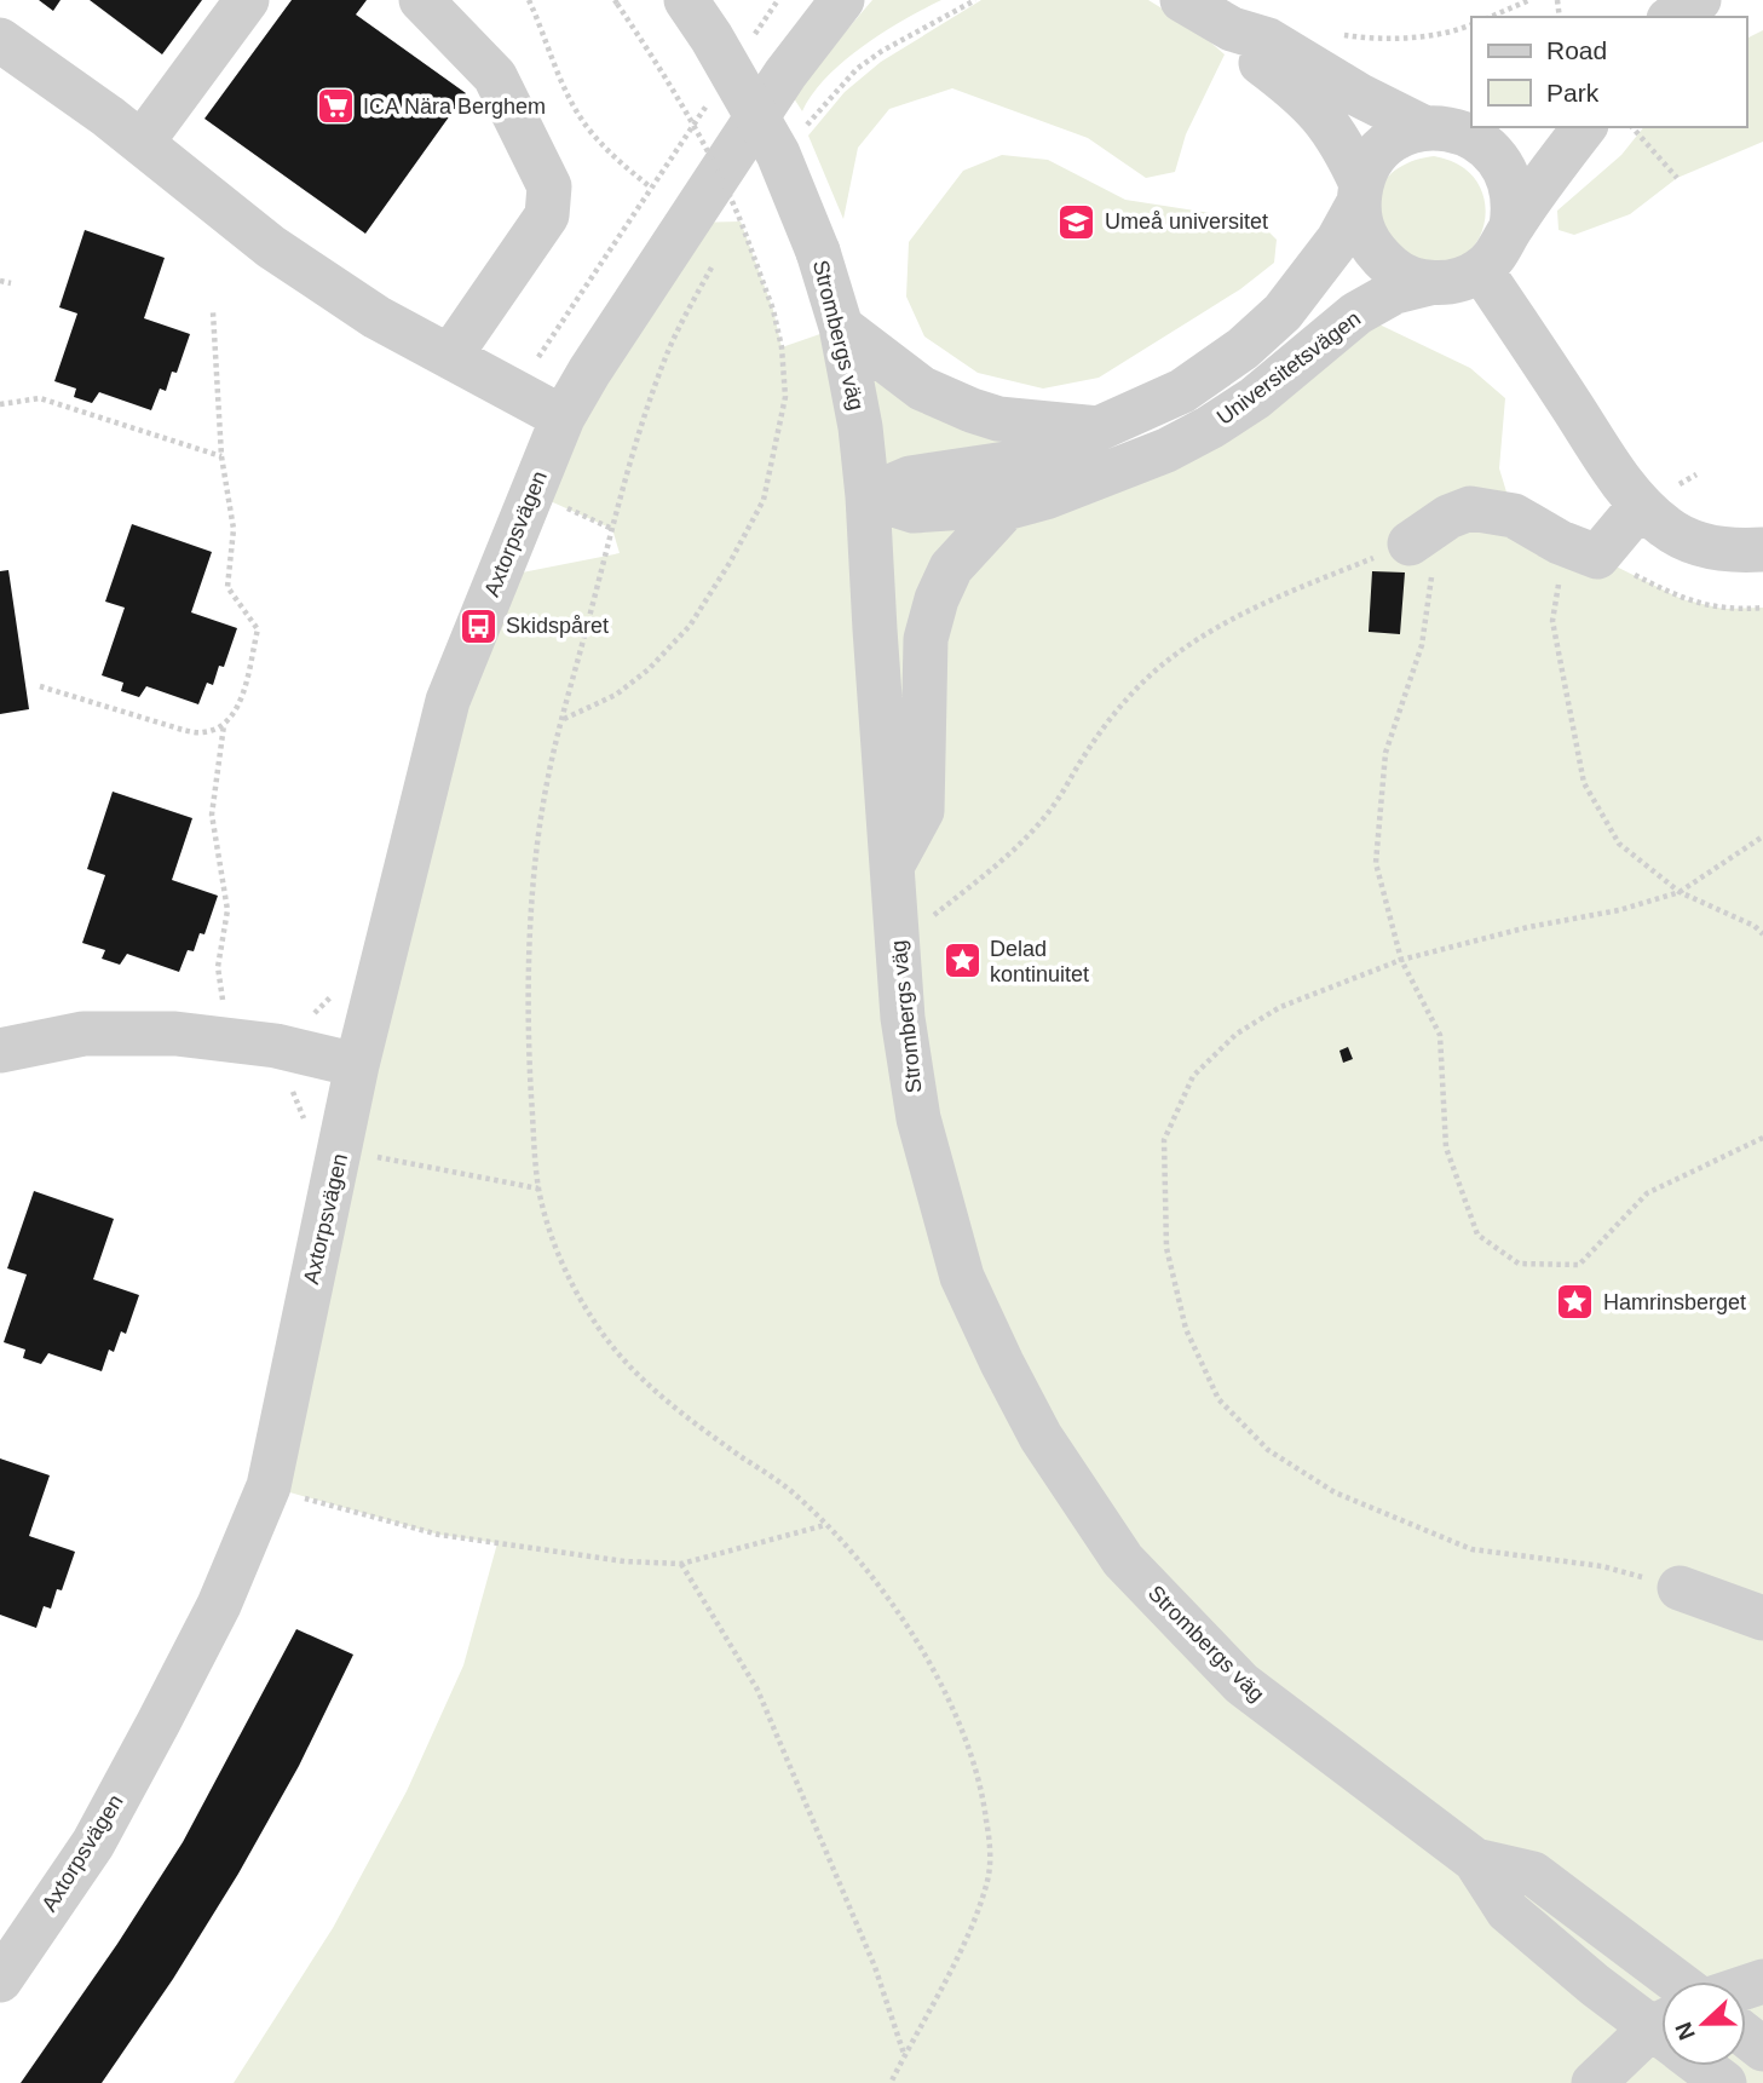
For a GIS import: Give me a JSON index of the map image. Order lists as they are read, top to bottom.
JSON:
{
  "streets": {
    "street": ["Strombergs väg", "Universitetsvägen", "Axtorpsvägen"]
  },
  "crossings": [
    ["Strombergs väg", "Universitetsvägen"]
  ],
  "places": {
    "supermarket": ["ICA Nära Berghem"],
    "school or university": ["Umeå universitet"],
    "bus stop": ["Skidspåret"],
    "place": ["Delad kontinuitet", "Hamrinsberget"]
  },
  "legend": ["Road", "Park"],
  "north": "left"
}
